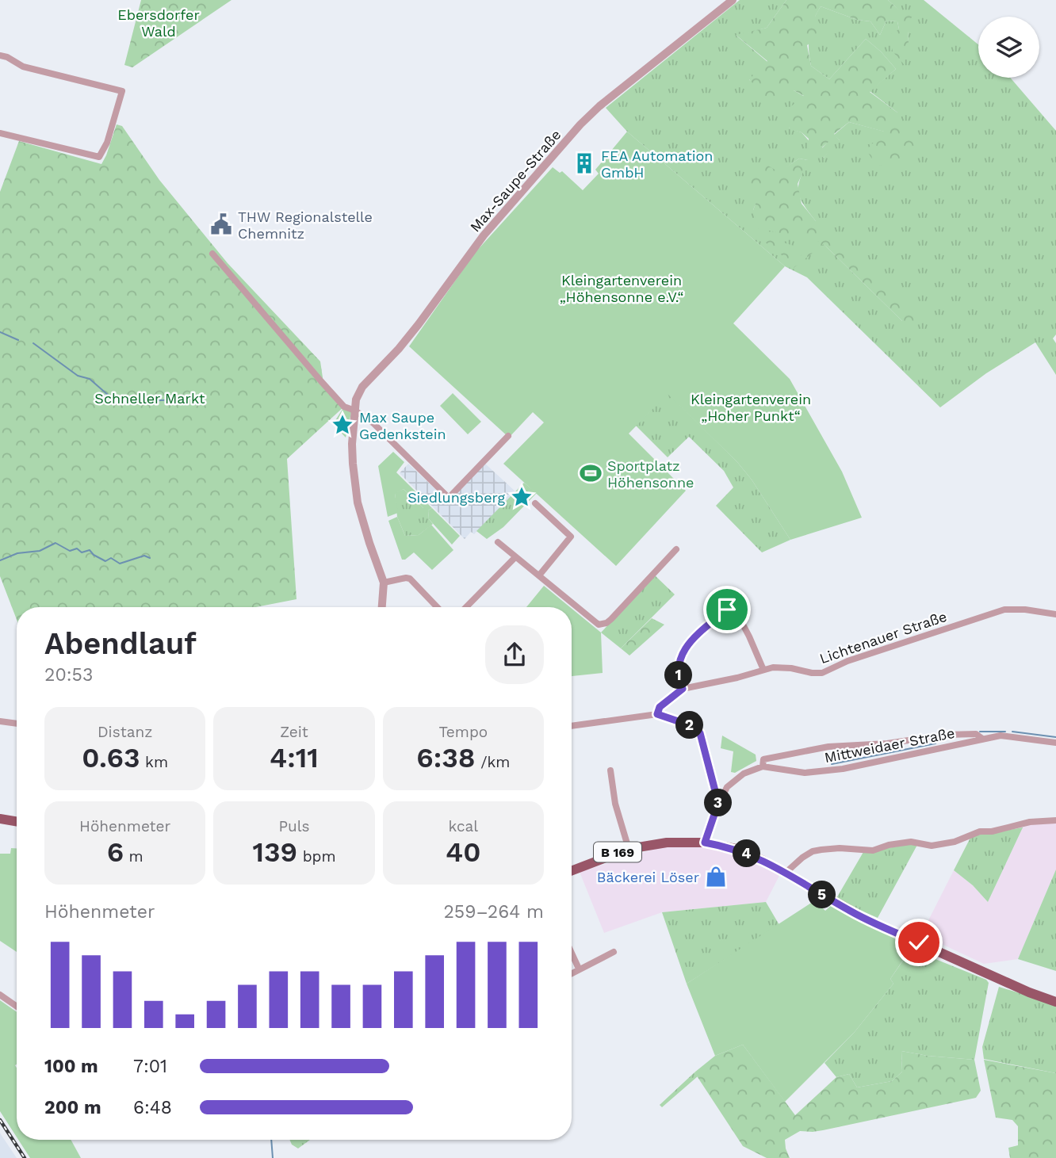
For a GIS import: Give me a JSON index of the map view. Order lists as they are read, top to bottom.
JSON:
{
  "streets": {
    "main road": ["B 169"],
    "street": ["Max-Saupe-Straße", "Lichtenauer Straße", "Mittweidaer Straße"]
  },
  "parks": [
    "Ebersdorfer Wald",
    "Kleingartenverein „Höhensonne e.V.“",
    "Schneller Markt",
    "Kleingartenverein „Hoher Punkt“"
  ],
  "places": {
    "building": ["FEA Automation GmbH"],
    "public building": ["THW Regionalstelle Chemnitz"],
    "place": ["Max Saupe Gedenkstein", "Siedlungsberg"],
    "sports": ["Sportplatz Höhensonne"],
    "shop": ["Bäckerei Löser"]
  },
  "page": {
    "heading": ["Abendlauf", "20:53"],
    "pins": [
      "1",
      "2",
      "3",
      "4",
      "5"
    ],
    "stats": [
      ["Distanz", "0.63 km"],
      ["Zeit", "4:11"],
      ["Tempo", "6:38 /km"],
      ["Höhenmeter", "6 m"],
      ["Puls", "139 bpm"],
      ["kcal", "40"]
    ],
    "chart": ["Höhenmeter", "259–264 m"],
    "list": [
      {
        "name": "100 m",
        "note": "7:01"
      },
      {
        "name": "200 m",
        "note": "6:48"
      }
    ]
  }
}
